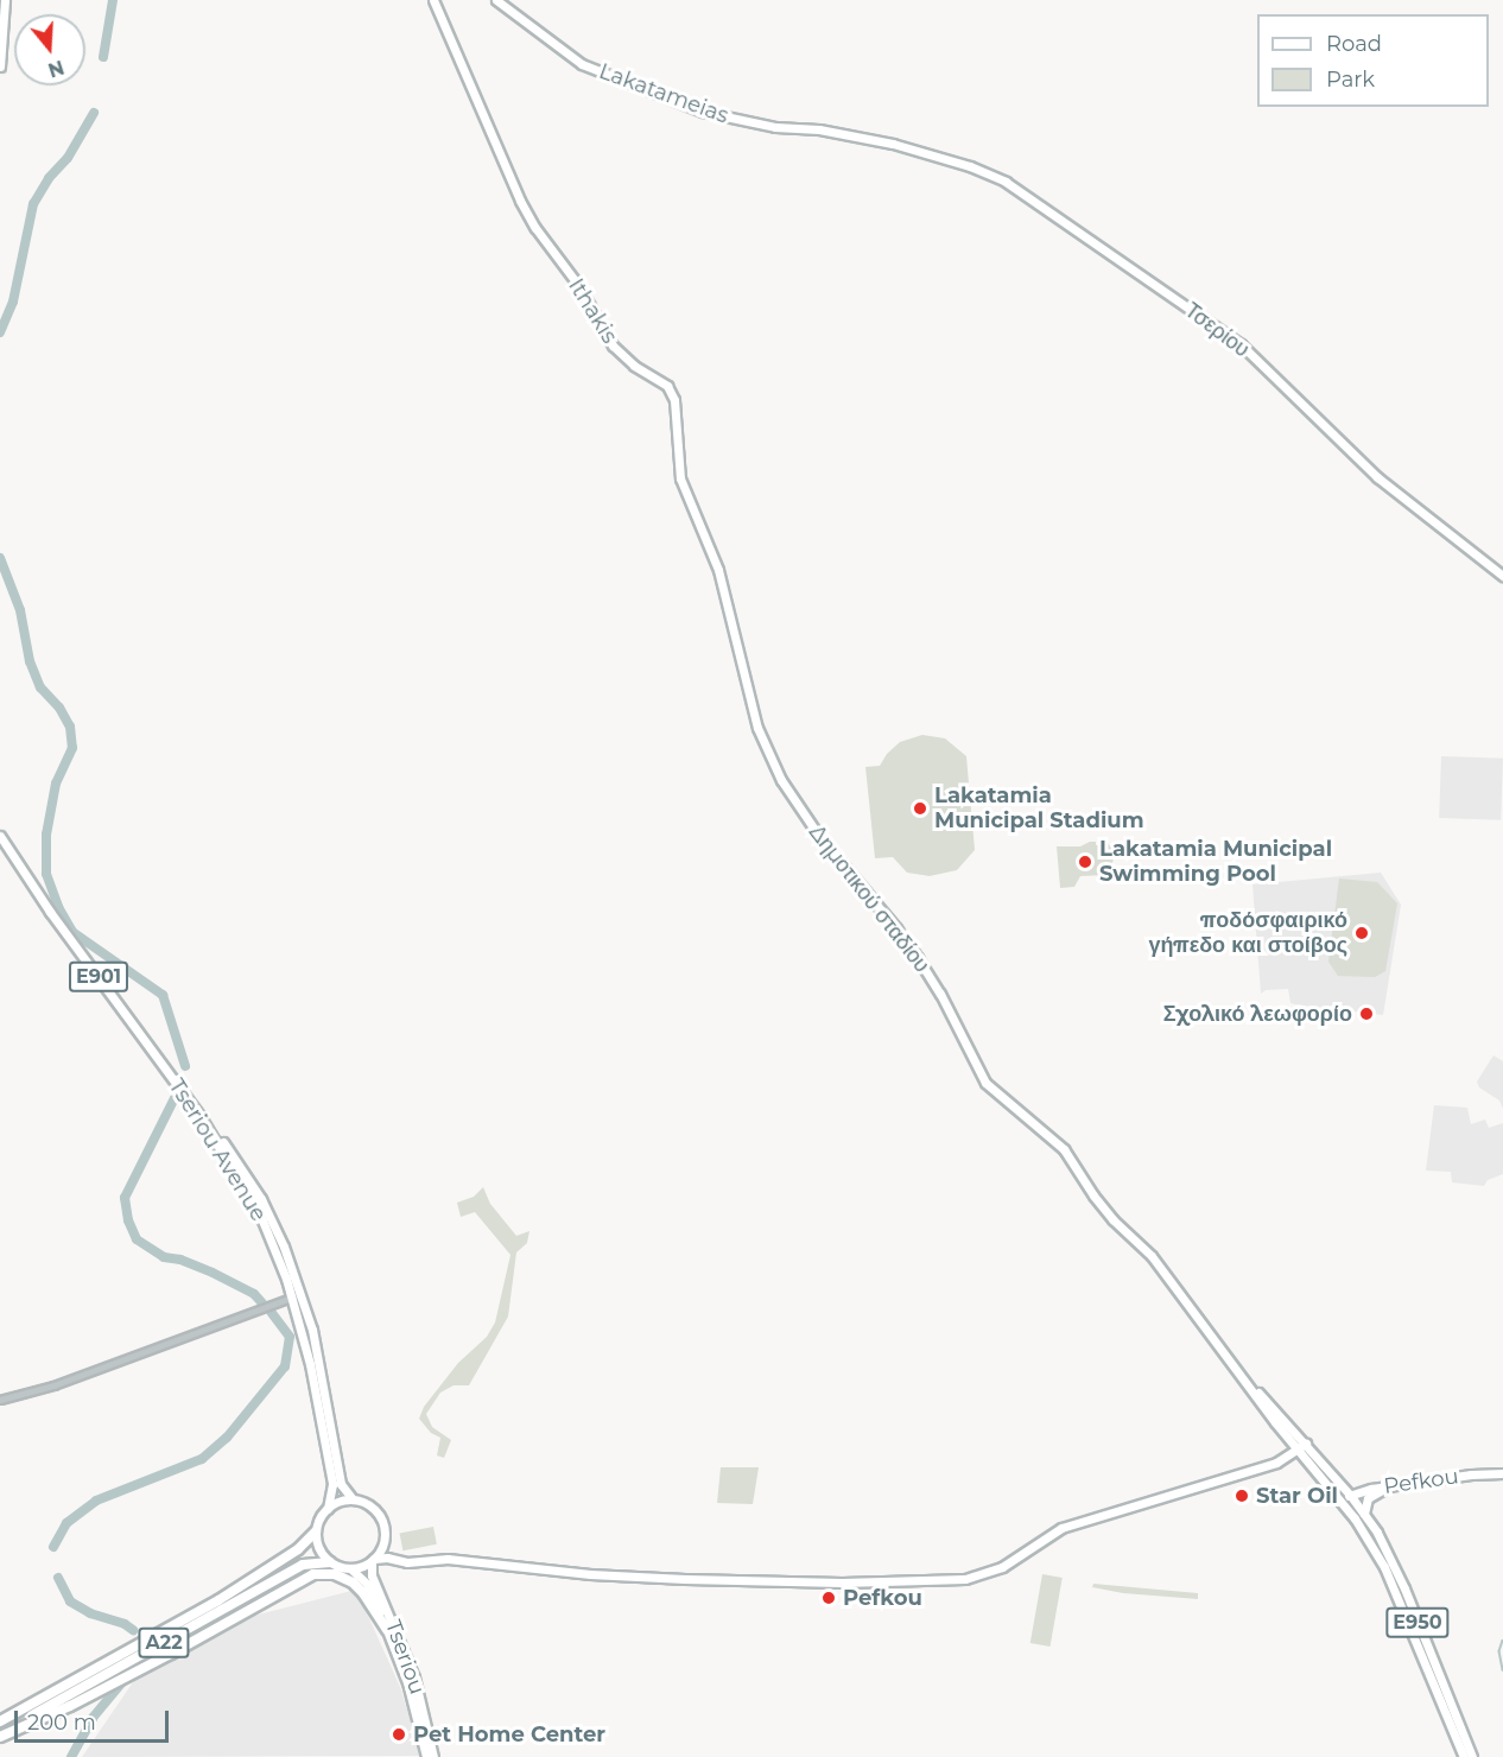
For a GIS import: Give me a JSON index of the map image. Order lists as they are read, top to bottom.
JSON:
{
  "streets": {
    "highway": ["A22"],
    "main road": [
      "Lakatameias",
      "Ithakis",
      "Τσερίου",
      "Δημοτικού σταδίου",
      "E901",
      "Tseriou Avenue",
      "Pefkou",
      "E950",
      "Tseriou"
    ]
  },
  "crossings": [
    ["Lakatameias", "Τσερίου"],
    ["Ithakis", "Δημοτικού σταδίου"],
    ["Tseriou Avenue", "A22"],
    ["Tseriou Avenue", "Tseriou"],
    ["Pefkou", "E950"],
    ["A22", "Tseriou"]
  ],
  "places": [
    "Lakatamia Municipal Stadium",
    "Lakatamia Municipal Swimming Pool",
    "ποδόσφαιρικό γήπεδο και στοίβος",
    "Σχολικό λεωφορίο",
    "Star Oil",
    "Pefkou",
    "Pet Home Center"
  ],
  "legend": ["Road", "Park"],
  "scale_bar": "200 m",
  "north": "bottom"
}
